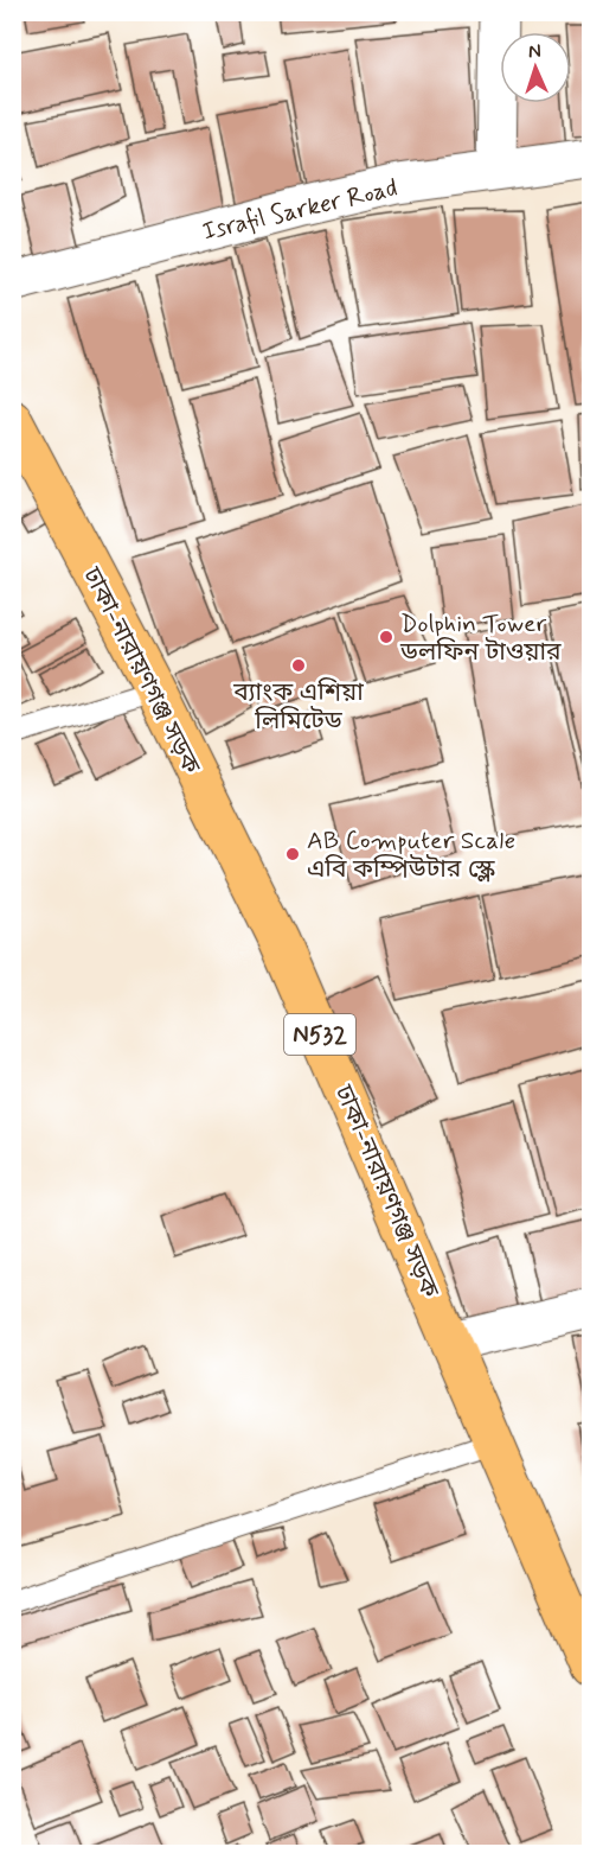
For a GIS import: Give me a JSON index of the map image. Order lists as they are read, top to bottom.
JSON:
{
  "streets": {
    "highway": ["ঢাকা-নারায়ণগঞ্জ সড়ক", "N532"],
    "street": ["Israfil Sarker Road"]
  },
  "places": ["Dolphin Tower ডলফিন টাওয়ার", "ব্যাংক এশিয়া লিমিটেড", "AB Computer Scale এবি কম্পিউটার স্কেল"],
  "north": "top"
}
